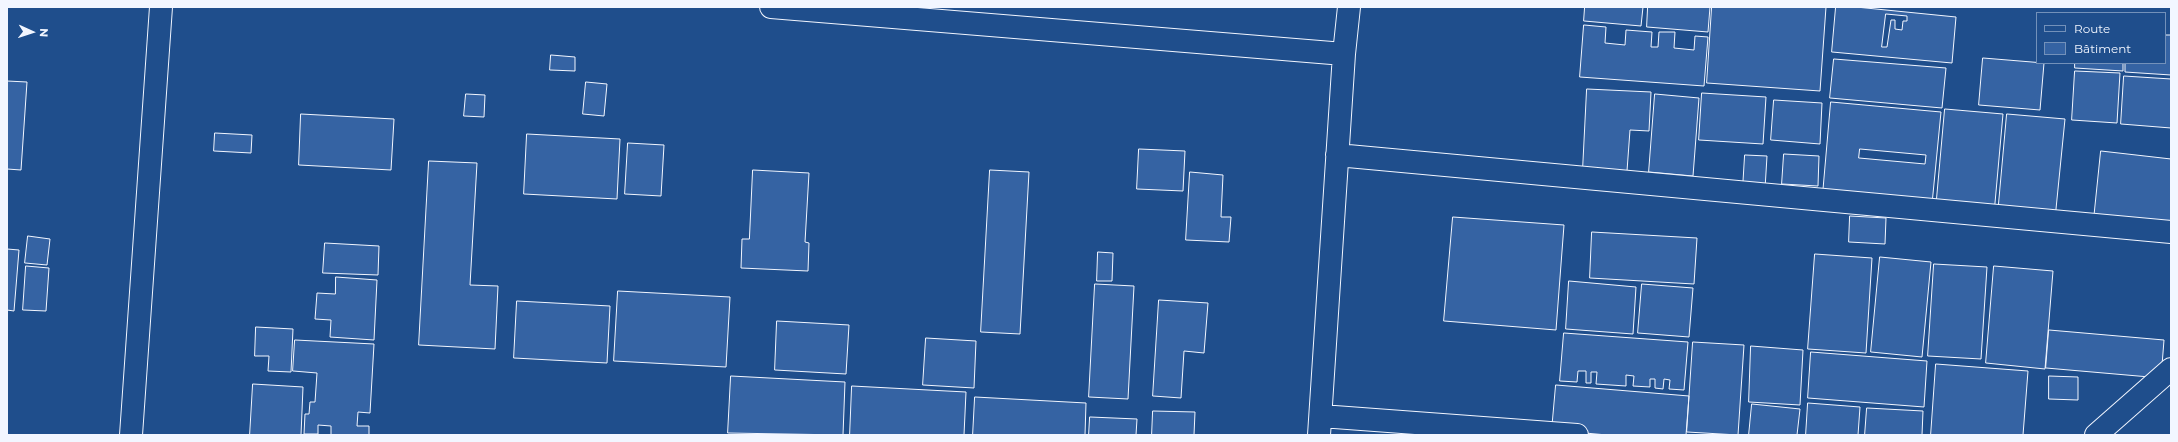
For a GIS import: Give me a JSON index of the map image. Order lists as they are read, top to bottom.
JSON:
{
  "legend": ["Route", "Bâtiment"],
  "north": "right"
}
